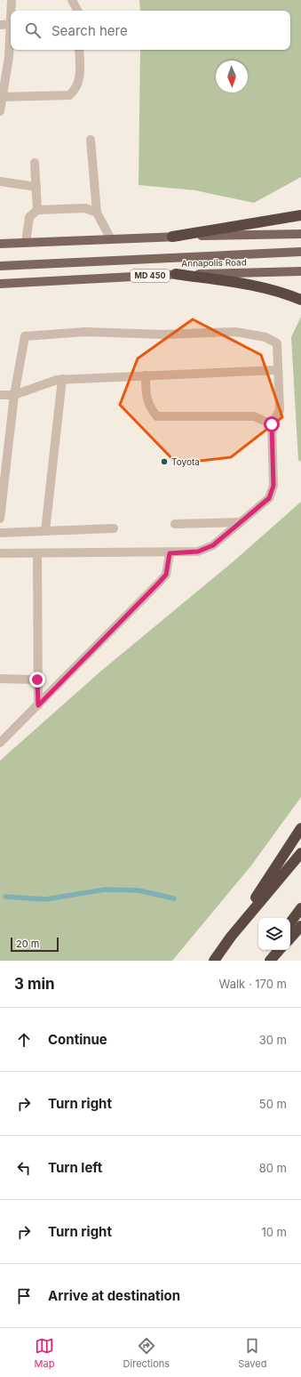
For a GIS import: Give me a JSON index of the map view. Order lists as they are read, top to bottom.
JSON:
{
  "streets": {
    "main road": ["Annapolis Road", "MD 450"]
  },
  "places": ["Toyota"],
  "scale_bar": "20 m",
  "north": "bottom",
  "page": {
    "search": "Search here",
    "scale": "20 m",
    "heading": ["3 min", "Walk · 170 m"],
    "list": [
      ["Continue", "30 m"],
      ["Turn right", "50 m"],
      ["Turn left", "80 m"],
      ["Turn right", "10 m"],
      "Arrive at destination"
    ],
    "nav": ["Map", "Directions", "Saved"]
  }
}
